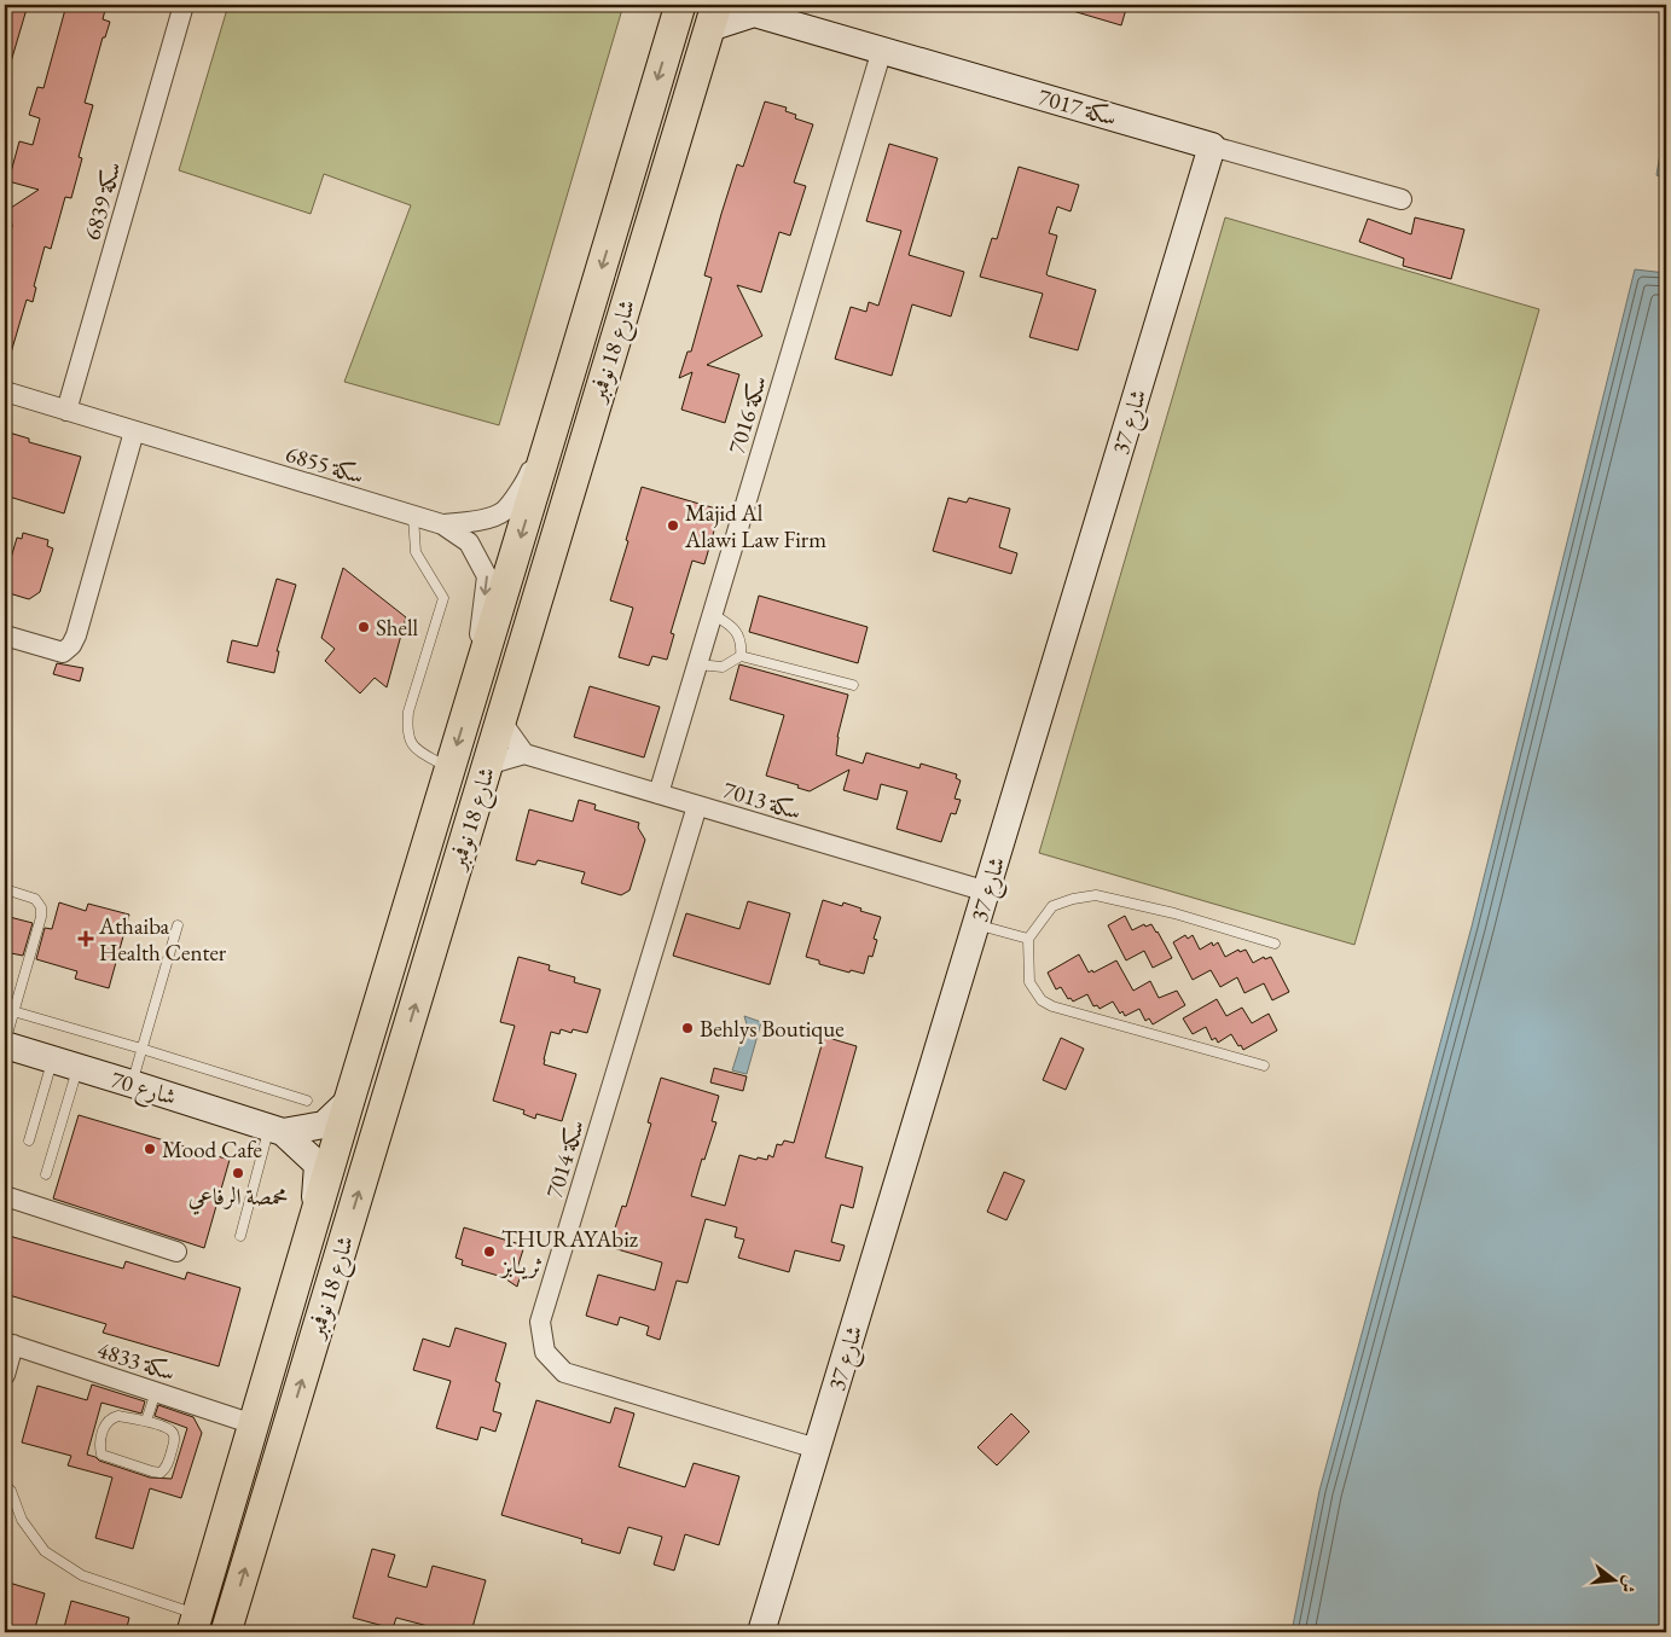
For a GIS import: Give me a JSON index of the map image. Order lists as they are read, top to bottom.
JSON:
{
  "streets": {
    "main road": ["شارع 18 نوفمبر"],
    "street": [
      "سكة 7017",
      "سكة 6839",
      "سكة 7016",
      "شارع 37",
      "سكة 6855",
      "سكة 7013",
      "شارع 70",
      "سكة 7014",
      "سكة 4833"
    ]
  },
  "crossings": [
    ["سكة 7017", "شارع 18 نوفمبر"],
    ["سكة 7017", "سكة 7016"],
    ["سكة 7017", "شارع 37"],
    ["سكة 6839", "سكة 6855"],
    ["شارع 18 نوفمبر", "سكة 6855"],
    ["شارع 18 نوفمبر", "شارع 70"],
    ["شارع 18 نوفمبر", "سكة 4833"],
    ["سكة 7016", "سكة 7013"],
    ["شارع 37", "سكة 7013"],
    ["شارع 37", "سكة 7014"],
    ["سكة 7013", "سكة 7014"]
  ],
  "places": {
    "other": [
      "Majid Al Alawi Law Firm",
      "Shell",
      "Behlys Boutique",
      "Mood Cafe",
      "محمصة الرفاعي",
      "THURAYAbiz ثريـابز"
    ],
    "health": ["Athaiba Health Center"]
  },
  "north": "right"
}
